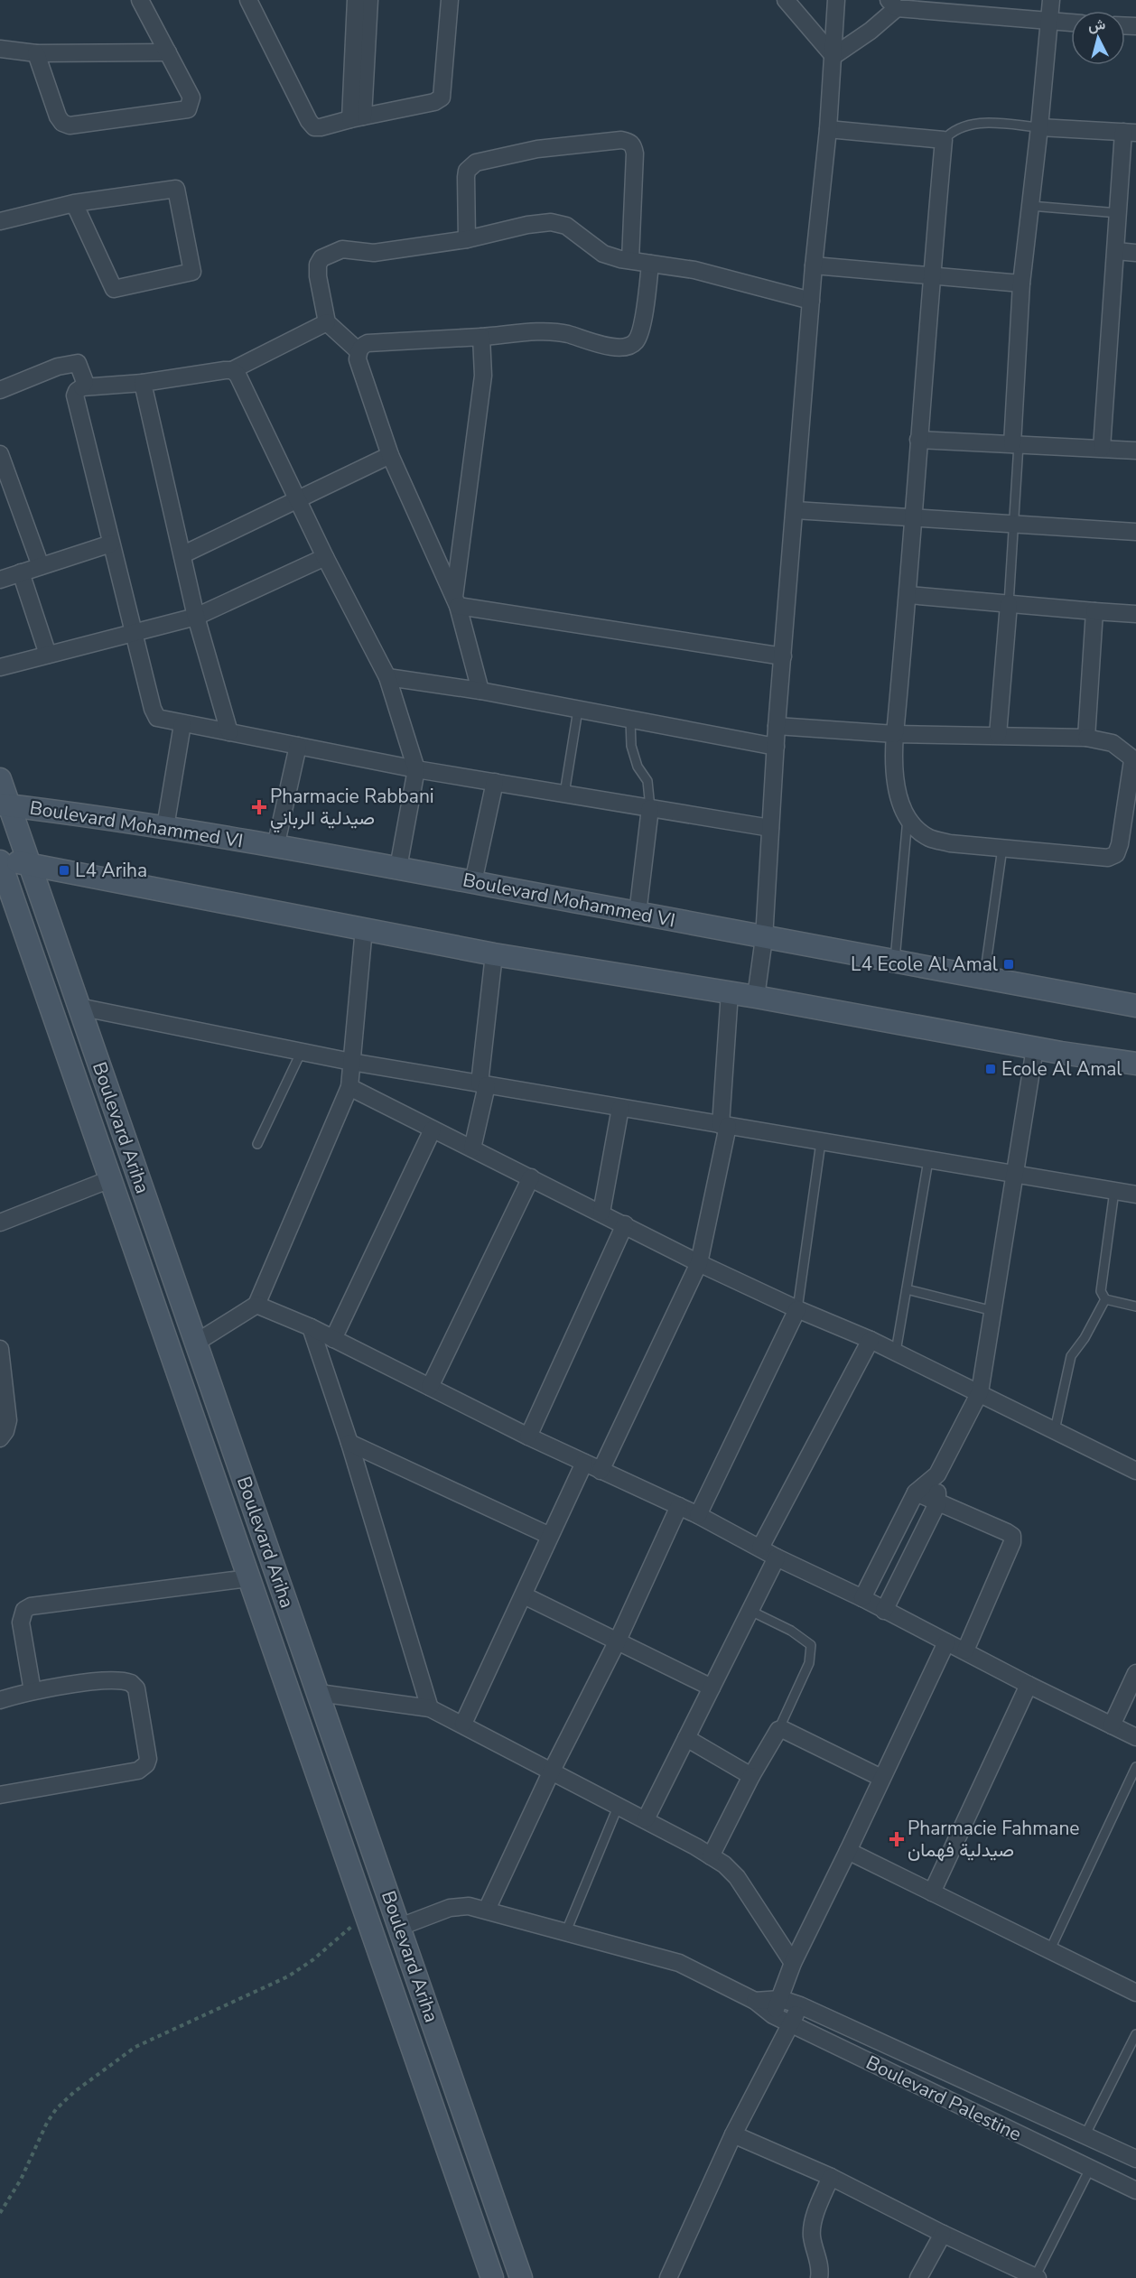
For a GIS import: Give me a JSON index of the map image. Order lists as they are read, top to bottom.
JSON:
{
  "streets": {
    "street": ["Boulevard Mohammed VI", "Boulevard Ariha", "Boulevard Palestine"]
  },
  "crossings": [
    ["Boulevard Mohammed VI", "Boulevard Ariha"],
    ["Boulevard Ariha", "Boulevard Palestine"]
  ],
  "places": {
    "health": ["Pharmacie Rabbani صيدلية الرباني", "Pharmacie Fahmane صيدلية فهمان"],
    "transit": ["L4 Ariha", "L4 Ecole Al Amal", "Ecole Al Amal"]
  },
  "north": "top"
}
